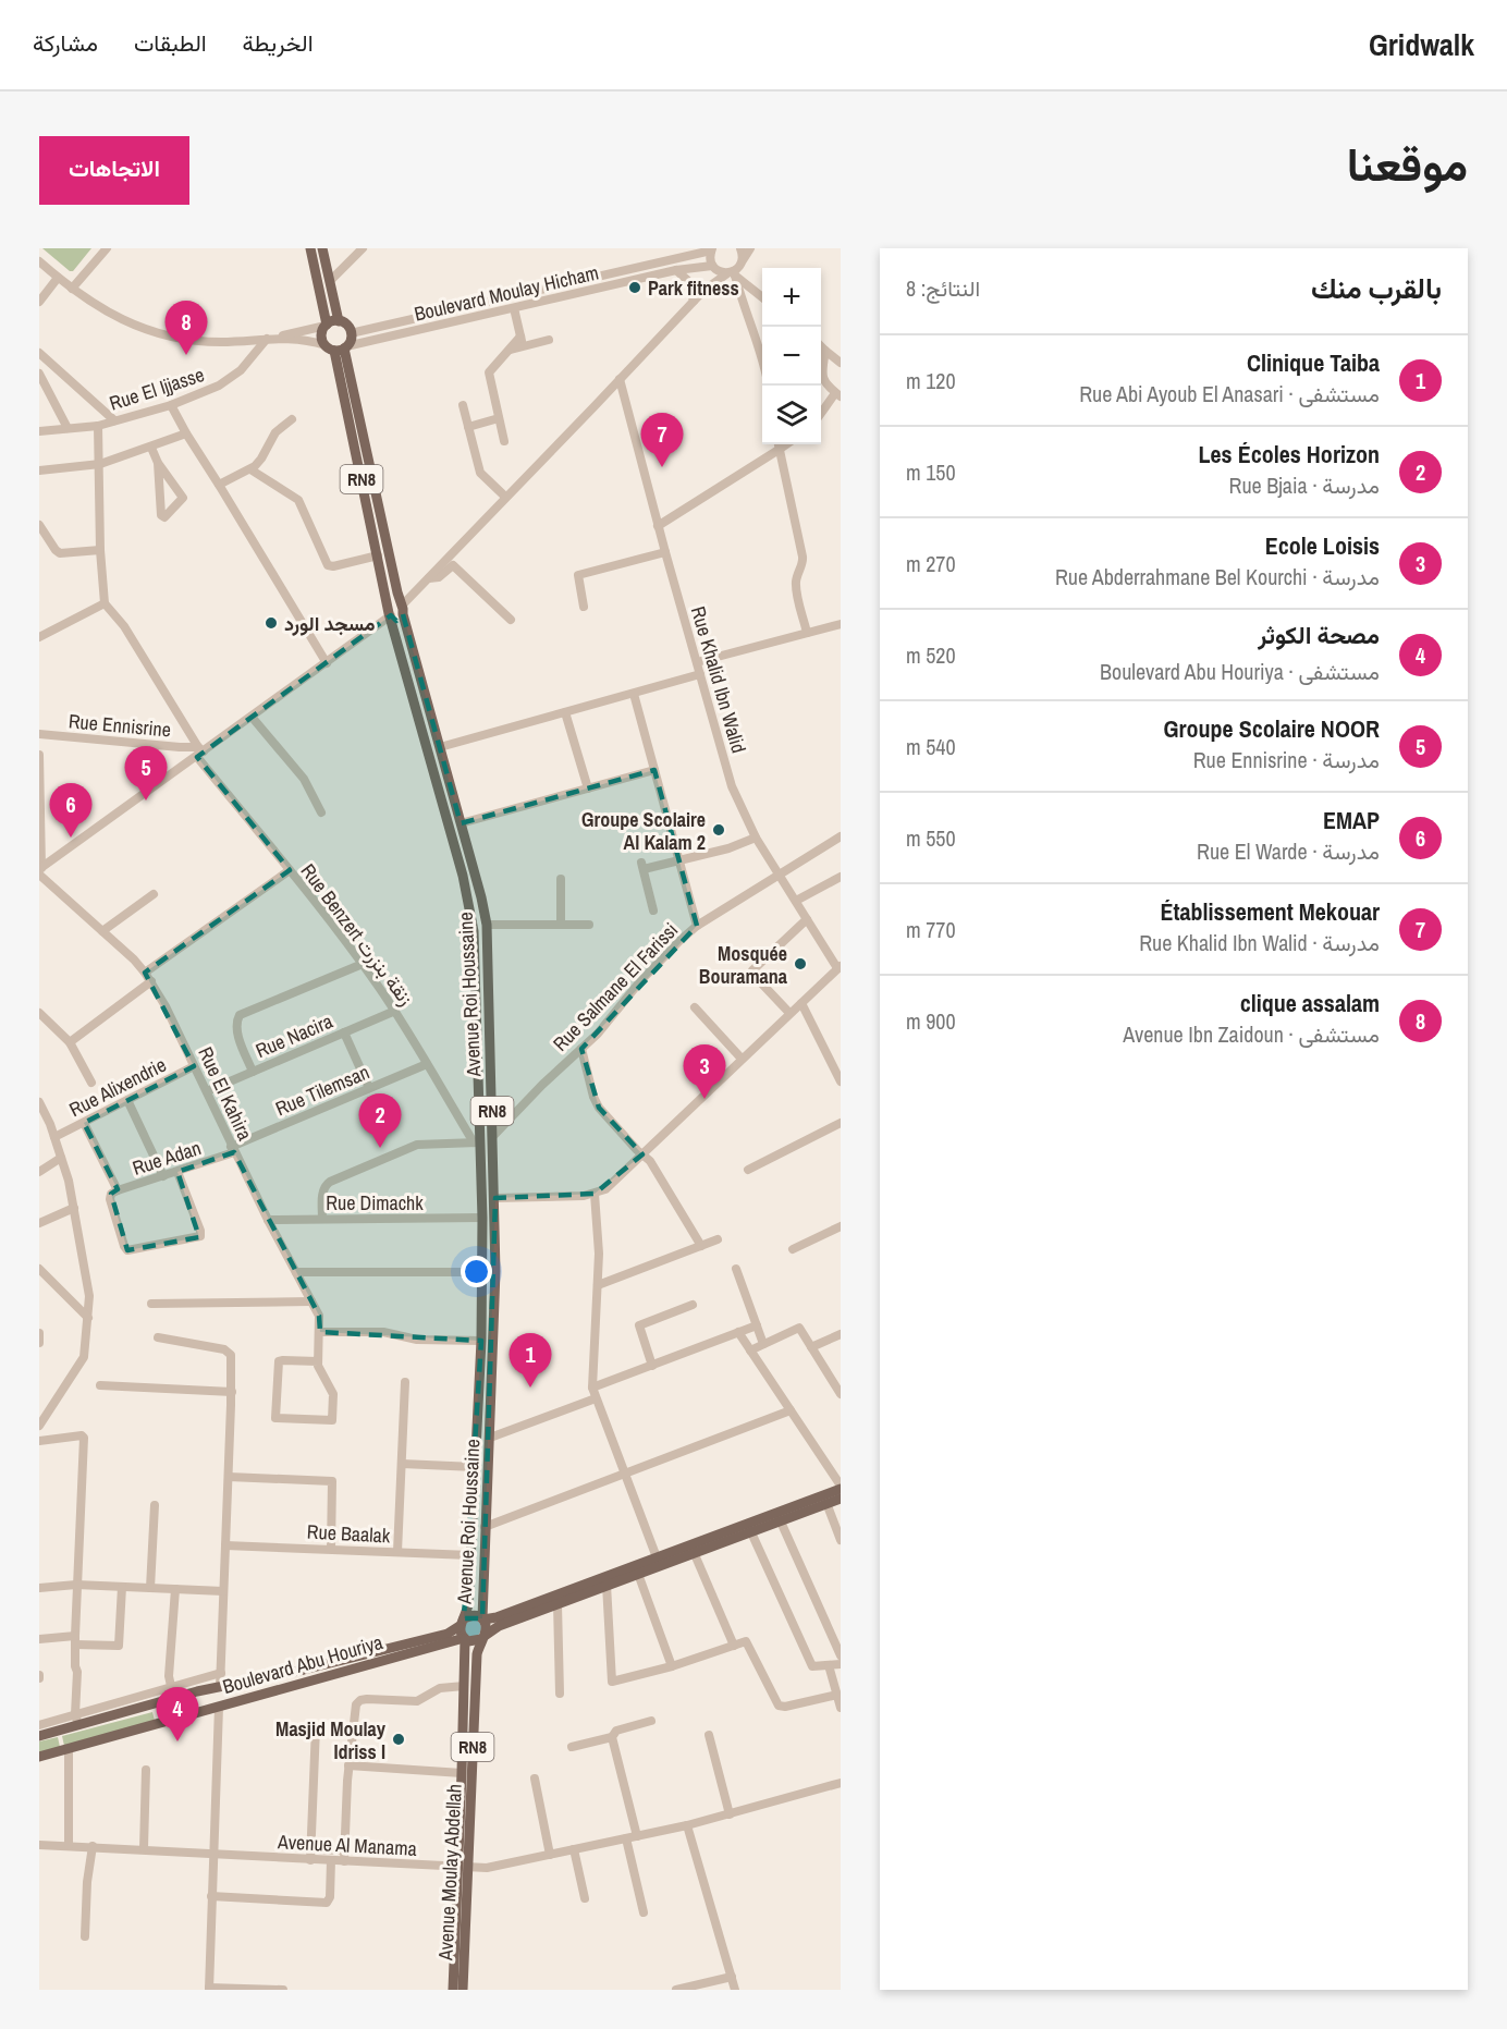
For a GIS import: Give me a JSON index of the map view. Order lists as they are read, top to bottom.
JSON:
{
  "streets": {
    "main road": [
      "RN8",
      "Avenue Roi Houssaine",
      "Boulevard Abu Houriya",
      "Avenue Moulay Abdellah"
    ],
    "street": [
      "Boulevard Moulay Hicham",
      "Rue El Ijjasse",
      "Rue Khalid Ibn Walid",
      "Rue Ennisrine",
      "Rue Benzert زنقة بنزرت",
      "Rue Salmane El Farissi",
      "Rue Nacira",
      "Rue Alixendrie",
      "Rue Tilemsan",
      "Rue El Kahira",
      "Rue Adan",
      "Rue Dimachk",
      "Rue Baalak",
      "Avenue Al Manama"
    ]
  },
  "crossings": [
    ["Boulevard Moulay Hicham", "RN8"],
    ["Boulevard Moulay Hicham", "Avenue Roi Houssaine"],
    ["RN8", "Avenue Roi Houssaine"],
    ["RN8", "Boulevard Abu Houriya"],
    ["RN8", "Avenue Moulay Abdellah"],
    ["Rue Khalid Ibn Walid", "Rue Salmane El Farissi"],
    ["Rue Ennisrine", "Rue Benzert زنقة بنزرت"],
    ["Rue Benzert زنقة بنزرت", "Avenue Roi Houssaine"],
    ["Rue Benzert زنقة بنزرت", "Rue Nacira"],
    ["Rue Benzert زنقة بنزرت", "Rue Tilemsan"],
    ["Rue Salmane El Farissi", "Avenue Roi Houssaine"],
    ["Avenue Roi Houssaine", "Rue Dimachk"],
    ["Avenue Roi Houssaine", "Rue Baalak"],
    ["Avenue Roi Houssaine", "Boulevard Abu Houriya"],
    ["Avenue Roi Houssaine", "Avenue Moulay Abdellah"],
    ["Rue Nacira", "Rue El Kahira"],
    ["Rue Alixendrie", "Rue El Kahira"],
    ["Rue Tilemsan", "Rue El Kahira"],
    ["Rue Tilemsan", "Rue Adan"],
    ["Rue El Kahira", "Rue Adan"],
    ["Rue El Kahira", "Rue Dimachk"],
    ["Boulevard Abu Houriya", "Avenue Moulay Abdellah"],
    ["Avenue Al Manama", "Avenue Moulay Abdellah"]
  ],
  "places": [
    "Park fitness",
    "مسجد الورد",
    "Groupe Scolaire Al Kalam 2",
    "Mosquée Bouramana",
    "Masjid Moulay Idriss I"
  ],
  "page": {
    "header": "Gridwalk",
    "nav": ["الخريطة", "الطبقات", "مشاركة"],
    "title": "موقعنا",
    "buttons": "الاتجاهات",
    "heading": ["بالقرب منك", "النتائج: 8"],
    "map_buttons": ["+", "−"],
    "pins": [
      "8",
      "7",
      "5",
      "6",
      "3",
      "2",
      "1",
      "4"
    ],
    "list": [
      {
        "mark": "1",
        "name": "Clinique Taiba",
        "note": "مستشفى · Rue Abi Ayoub El Anasari",
        "value": "120 m"
      },
      {
        "mark": "2",
        "name": "Les Écoles Horizon",
        "note": "مدرسة · Rue Bjaia",
        "value": "150 m"
      },
      {
        "mark": "3",
        "name": "Ecole Loisis",
        "note": "مدرسة · Rue Abderrahmane Bel Kourchi",
        "value": "270 m"
      },
      {
        "mark": "4",
        "name": "مصحة الكوثر",
        "note": "مستشفى · Boulevard Abu Houriya",
        "value": "520 m"
      },
      {
        "mark": "5",
        "name": "Groupe Scolaire NOOR",
        "note": "مدرسة · Rue Ennisrine",
        "value": "540 m"
      },
      {
        "mark": "6",
        "name": "EMAP",
        "note": "مدرسة · Rue El Warde",
        "value": "550 m"
      },
      {
        "mark": "7",
        "name": "Établissement Mekouar",
        "note": "مدرسة · Rue Khalid Ibn Walid",
        "value": "770 m"
      },
      {
        "mark": "8",
        "name": "clique assalam",
        "note": "مستشفى · Avenue Ibn Zaidoun",
        "value": "900 m"
      }
    ]
  }
}
